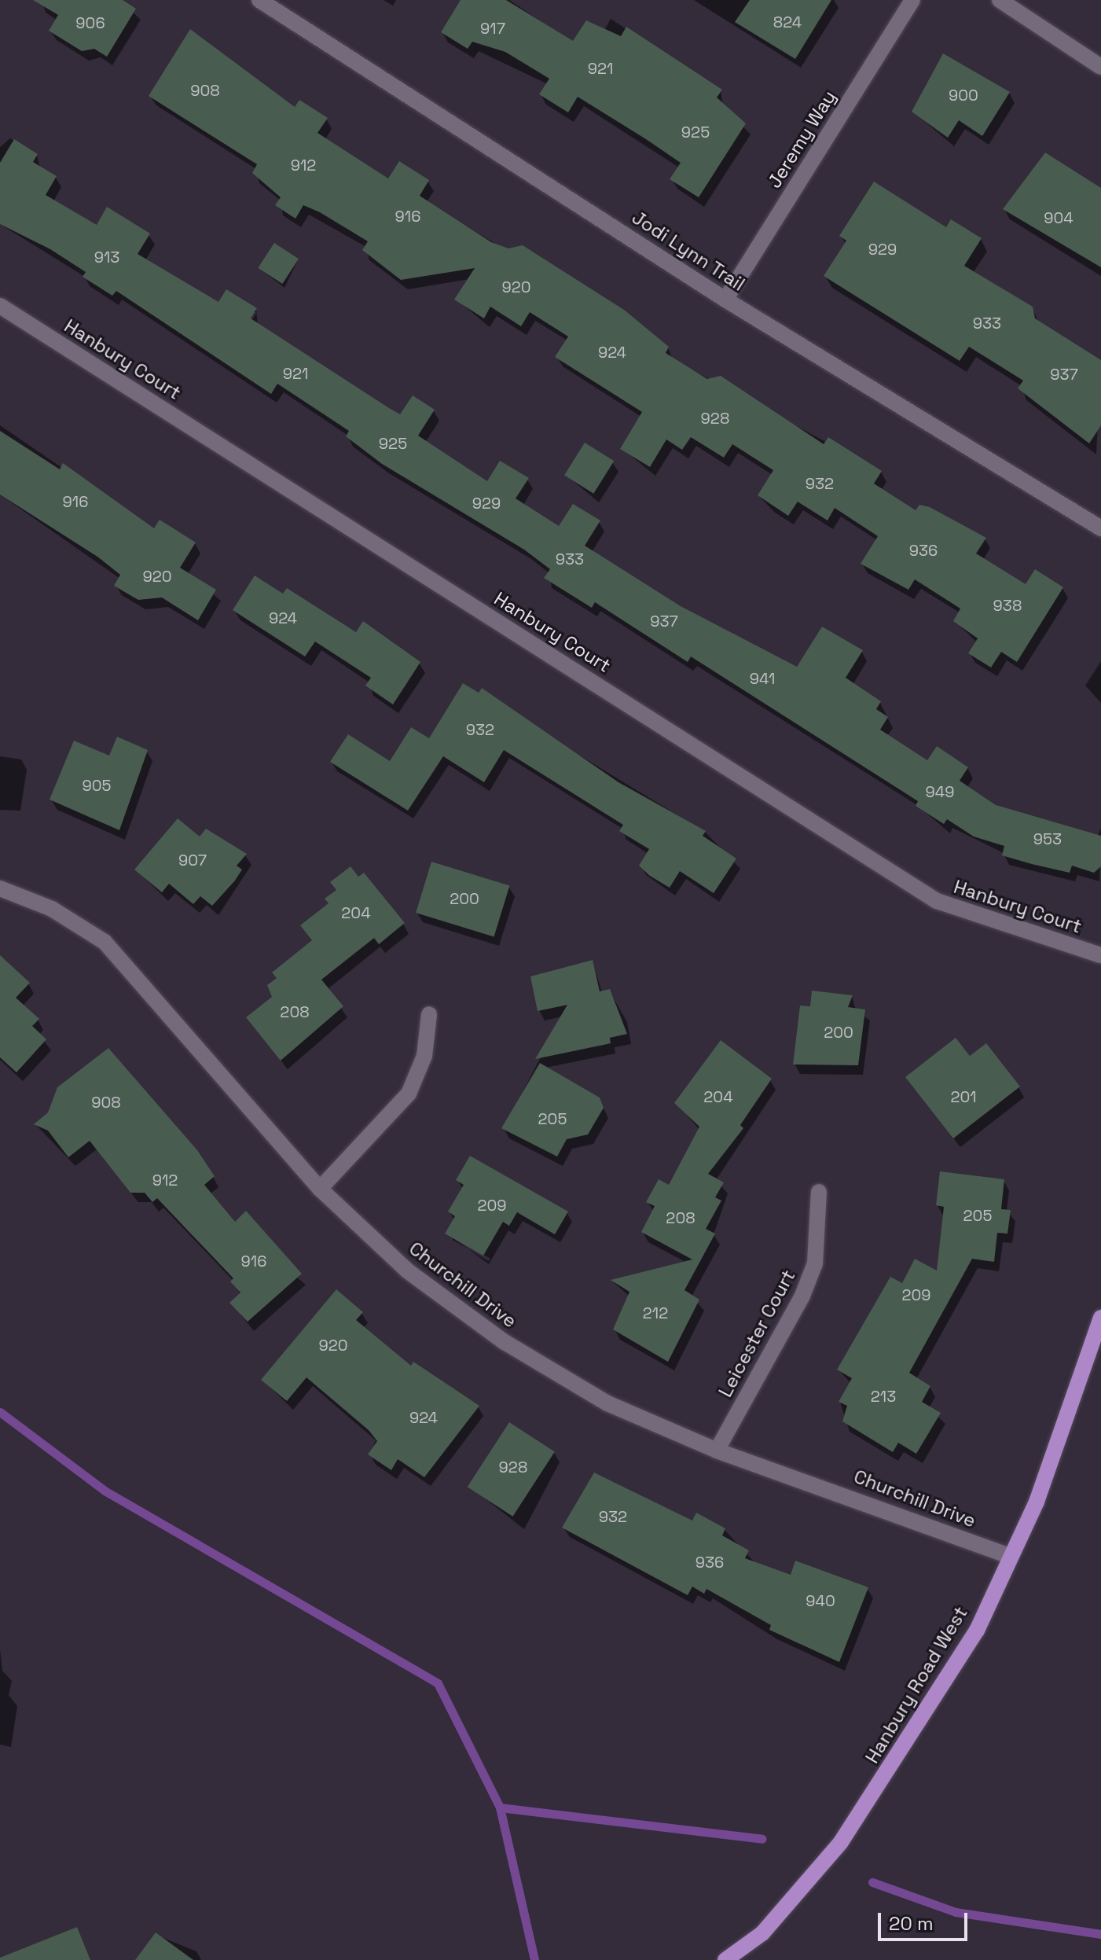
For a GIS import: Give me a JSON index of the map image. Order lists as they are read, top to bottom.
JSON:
{
  "streets": {
    "main road": ["Hanbury Road West"],
    "street": [
      "Jeremy Way",
      "Jodi Lynn Trail",
      "Hanbury Court",
      "Churchill Drive",
      "Leicester Court"
    ]
  },
  "crossings": [
    ["Jeremy Way", "Jodi Lynn Trail"],
    ["Churchill Drive", "Leicester Court"],
    ["Churchill Drive", "Hanbury Road West"]
  ],
  "house_numbers": [
    "824",
    "906",
    "917",
    "921",
    "908",
    "900",
    "925",
    "912",
    "916",
    "904",
    "929",
    "913",
    "920",
    "933",
    "924",
    "921",
    "937",
    "928",
    "925",
    "932",
    "916",
    "929",
    "936",
    "933",
    "920",
    "938",
    "924",
    "937",
    "941",
    "932",
    "905",
    "949",
    "953",
    "907",
    "200",
    "204",
    "208",
    "200",
    "204",
    "201",
    "908",
    "205",
    "912",
    "209",
    "205",
    "208",
    "916",
    "209",
    "212",
    "920",
    "213",
    "924",
    "928",
    "932",
    "936",
    "940"
  ],
  "scale_bar": "20 m"
}
